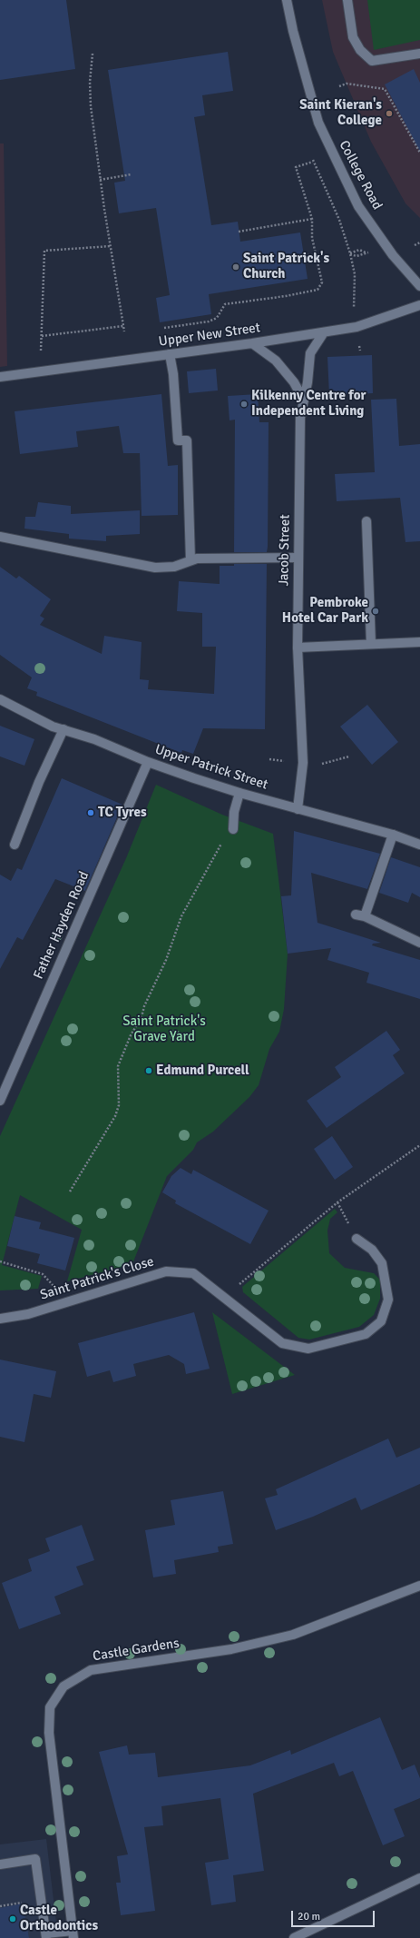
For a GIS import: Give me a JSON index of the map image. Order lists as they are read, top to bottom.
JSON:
{
  "streets": {
    "street": [
      "College Road",
      "Upper New Street",
      "Jacob Street",
      "Upper Patrick Street",
      "Father Hayden Road",
      "Saint Patrick's Close",
      "Castle Gardens"
    ]
  },
  "crossings": [
    ["Upper New Street", "Jacob Street"],
    ["Jacob Street", "Upper Patrick Street"],
    ["Upper Patrick Street", "Father Hayden Road"]
  ],
  "parks": ["Saint Patrick's Grave Yard"],
  "places": [
    "Saint Kieran's College",
    "Saint Patrick's Church",
    "Kilkenny Centre for Independent Living",
    "Pembroke Hotel Car Park",
    "TC Tyres",
    "Edmund Purcell",
    "Castle Orthodontics"
  ],
  "scale_bar": "20 m"
}
